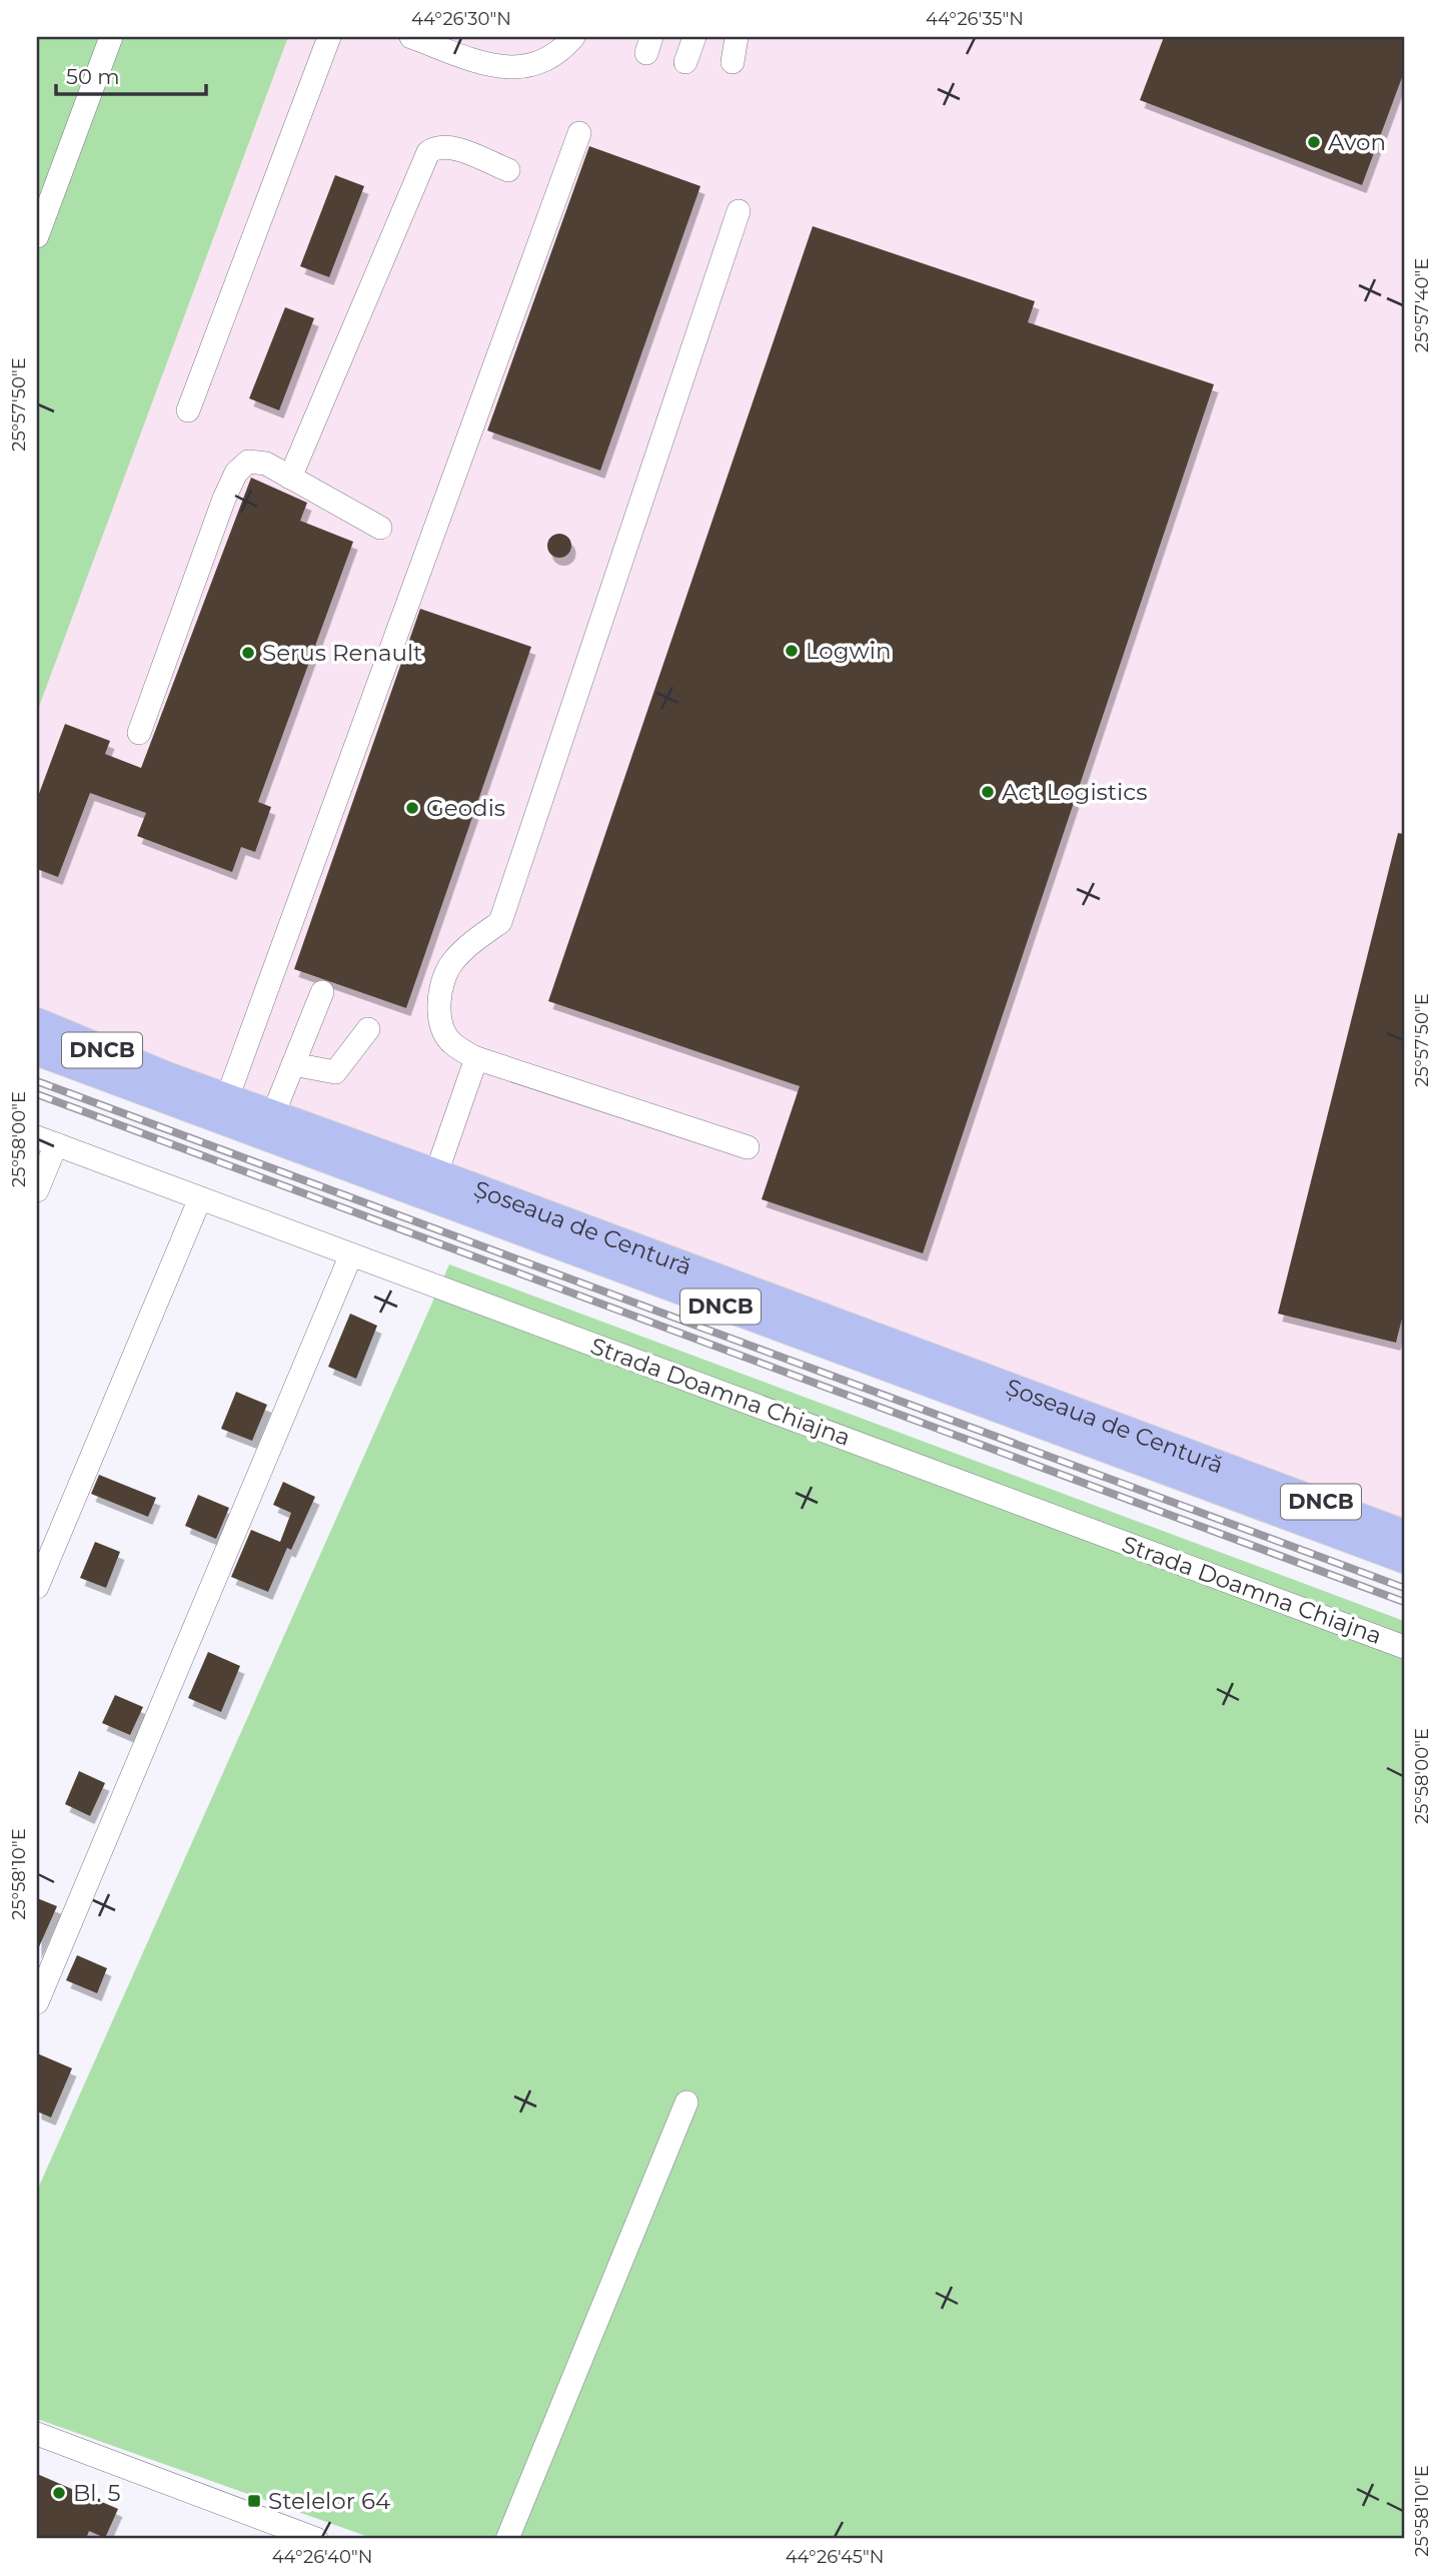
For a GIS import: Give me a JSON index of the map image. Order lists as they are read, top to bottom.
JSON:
{
  "streets": {
    "main road": ["DNCB", "Șoseaua de Centură"],
    "street": ["Strada Doamna Chiajna"]
  },
  "places": {
    "other": [
      "Avon",
      "Logwin",
      "Serus Renault",
      "Act Logistics",
      "Geodis",
      "Bl. 5"
    ],
    "transit": ["Stelelor 64"]
  },
  "scale_bar": "50 m",
  "coordinates": [
    "44°26'30\"N",
    "44°26'35\"N",
    "25°57'40\"E",
    "25°57'50\"E",
    "25°58'00\"E",
    "25°58'10\"E",
    "44°26'40\"N",
    "44°26'45\"N"
  ]
}
